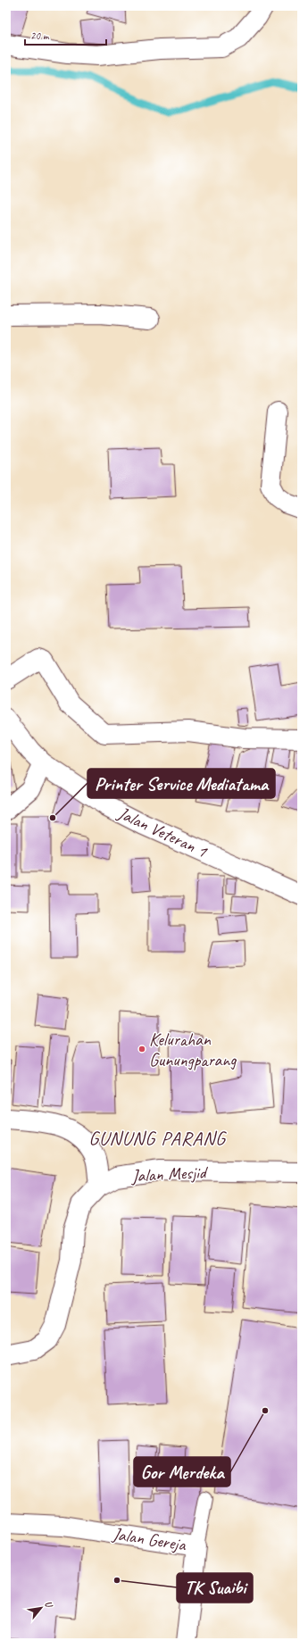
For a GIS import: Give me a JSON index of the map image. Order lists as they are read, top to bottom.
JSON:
{
  "streets": {
    "street": ["Jalan Veteran 1", "Jalan Mesjid", "Jalan Gereja"]
  },
  "districts": ["GUNUNG PARANG"],
  "places": [
    "Printer Service Mediatama",
    "Kelurahan Gunungparang",
    "Gor Merdeka",
    "TK Suaibi"
  ],
  "scale_bar": "20 m",
  "north": "top right"
}
